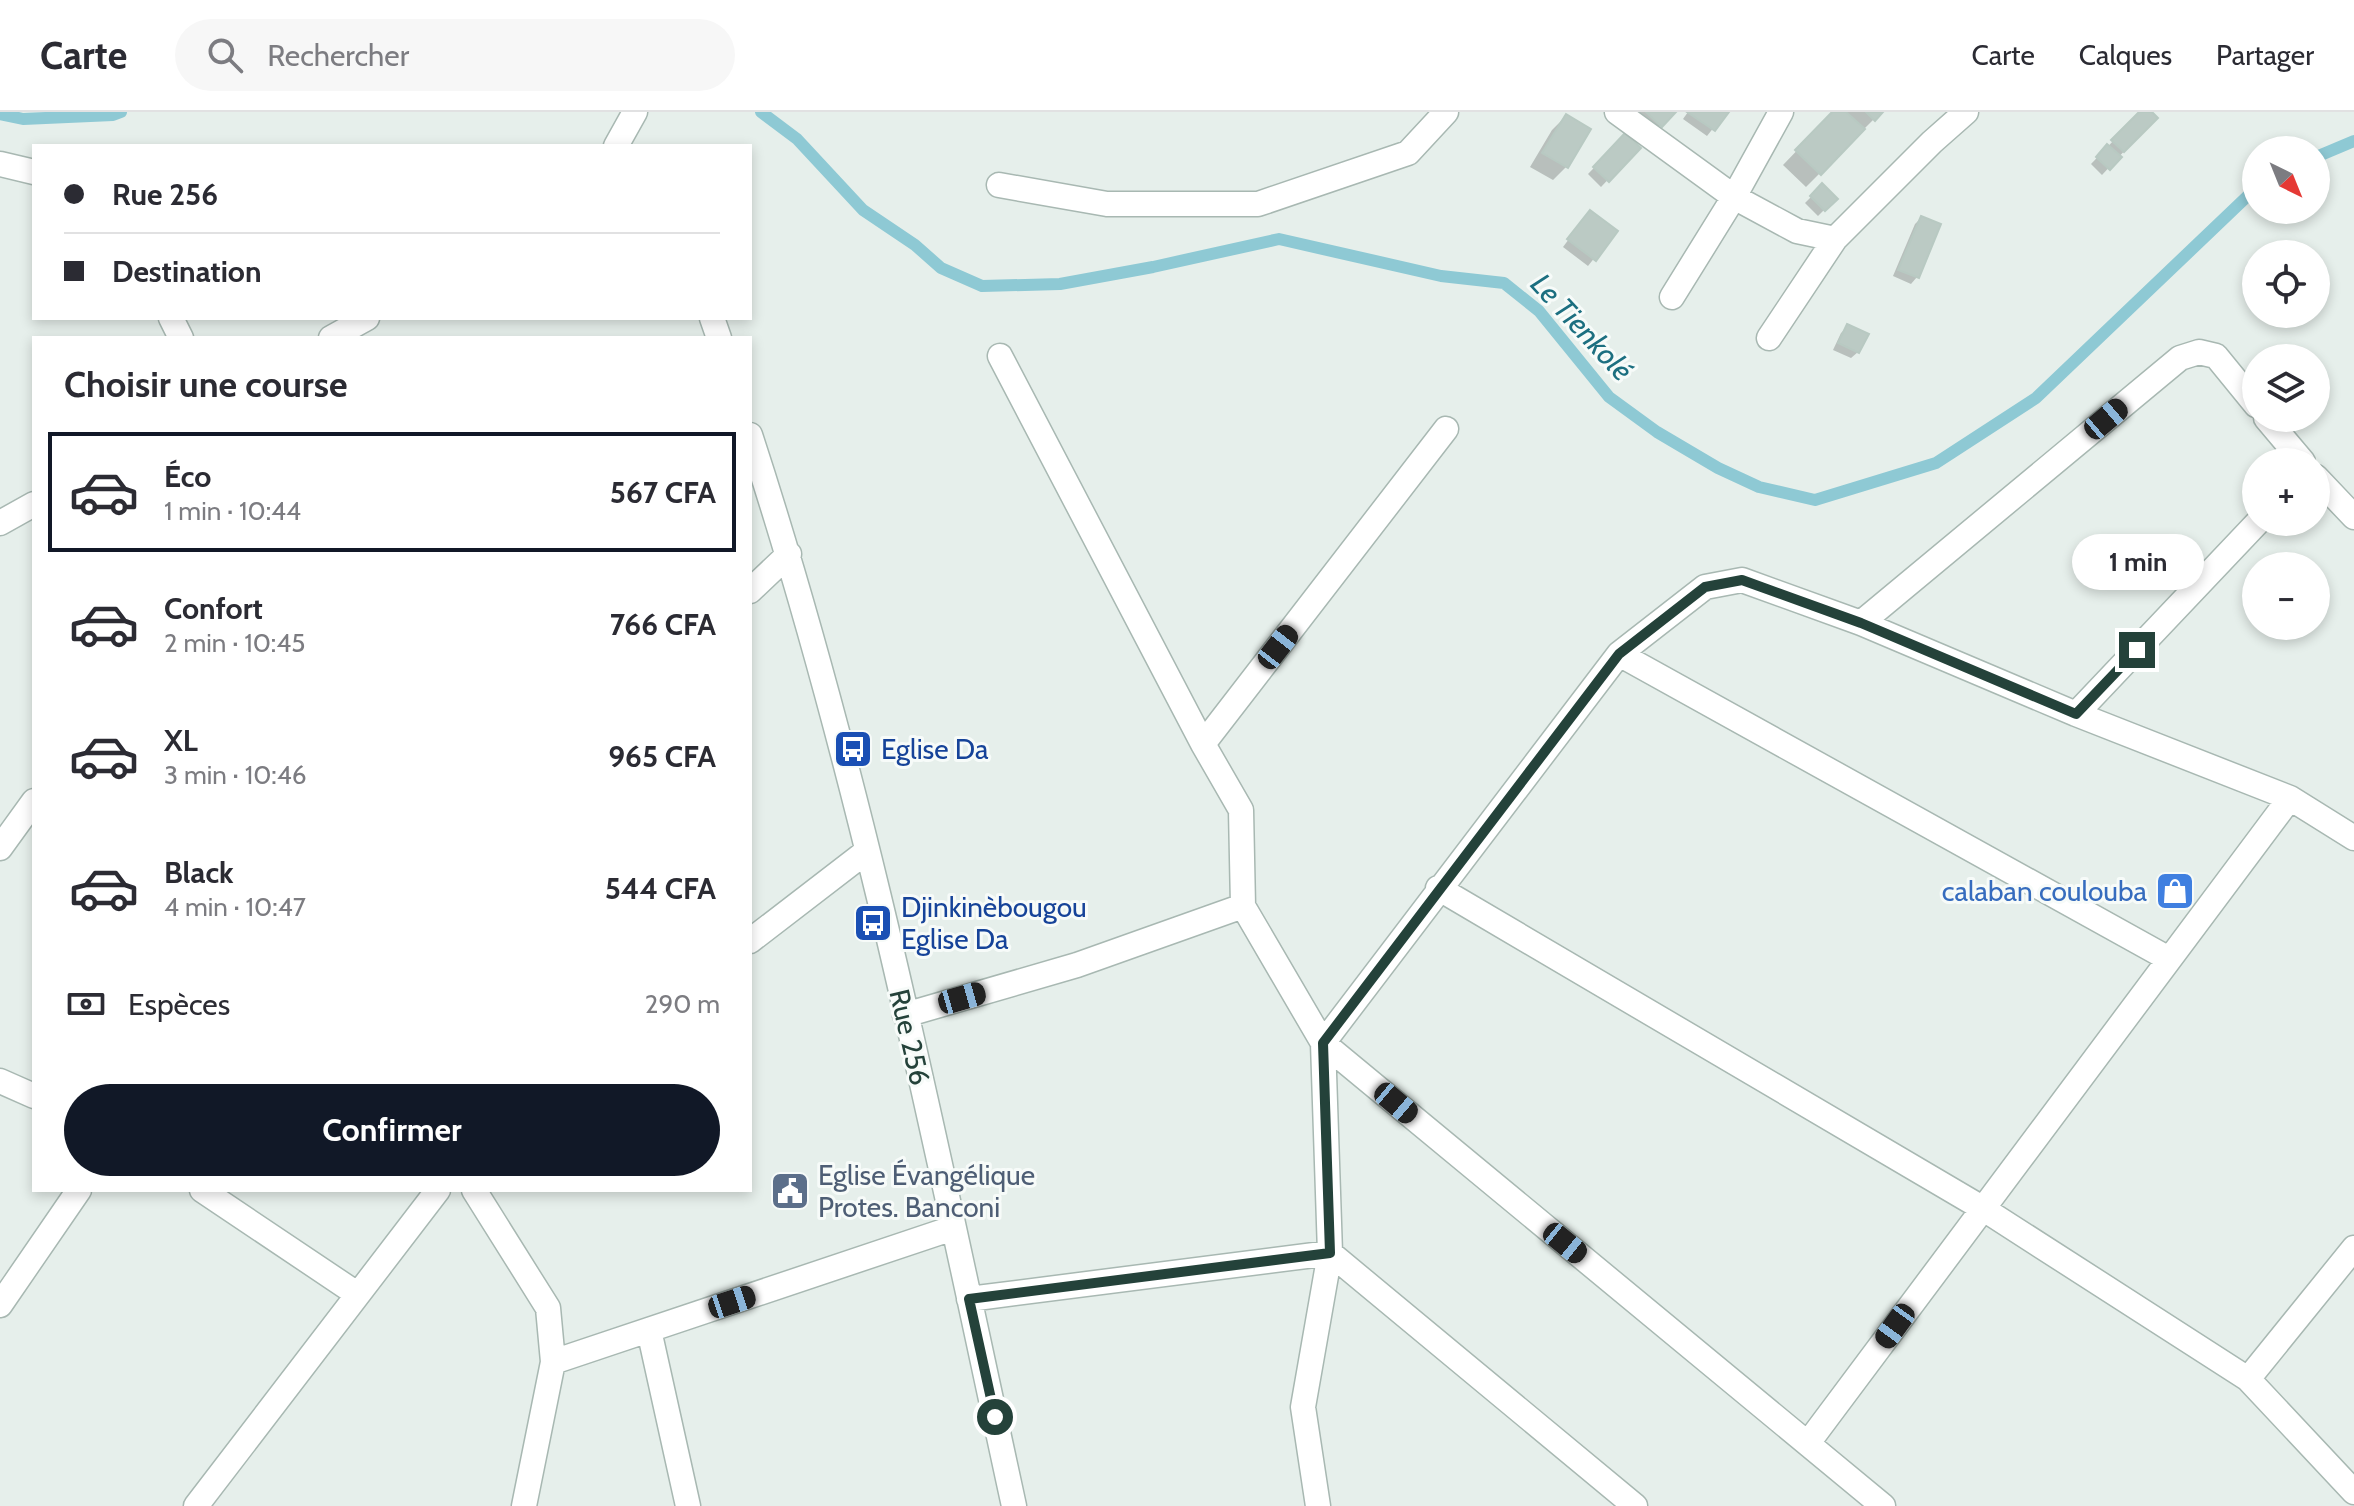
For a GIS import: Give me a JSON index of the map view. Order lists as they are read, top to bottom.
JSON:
{
  "streets": {
    "street": ["Rue 256"]
  },
  "water": ["Le Tienkolé"],
  "places": {
    "bus stop": ["Eglise Da", "Djinkinèbougou Eglise Da"],
    "shop": ["calaban coulouba"],
    "public building": ["Eglise Évangélique Protes. Banconi"]
  },
  "north": "bottom right",
  "page": {
    "header": "Carte",
    "search": "Rechercher",
    "nav": ["Carte", "Calques", "Partager"],
    "map_buttons": ["+", "−"],
    "banner": ["Rue 256", "Destination"],
    "heading": "Choisir une course",
    "list": [
      {
        "name": "Éco",
        "note": "1 min · 10:44",
        "value": "567 CFA"
      },
      {
        "name": "Confort",
        "note": "2 min · 10:45",
        "value": "766 CFA"
      },
      {
        "name": "XL",
        "note": "3 min · 10:46",
        "value": "965 CFA"
      },
      {
        "name": "Black",
        "note": "4 min · 10:47",
        "value": "544 CFA"
      }
    ],
    "bubble": "1 min",
    "pay": ["Espèces", "290 m"],
    "buttons": "Confirmer"
  }
}
